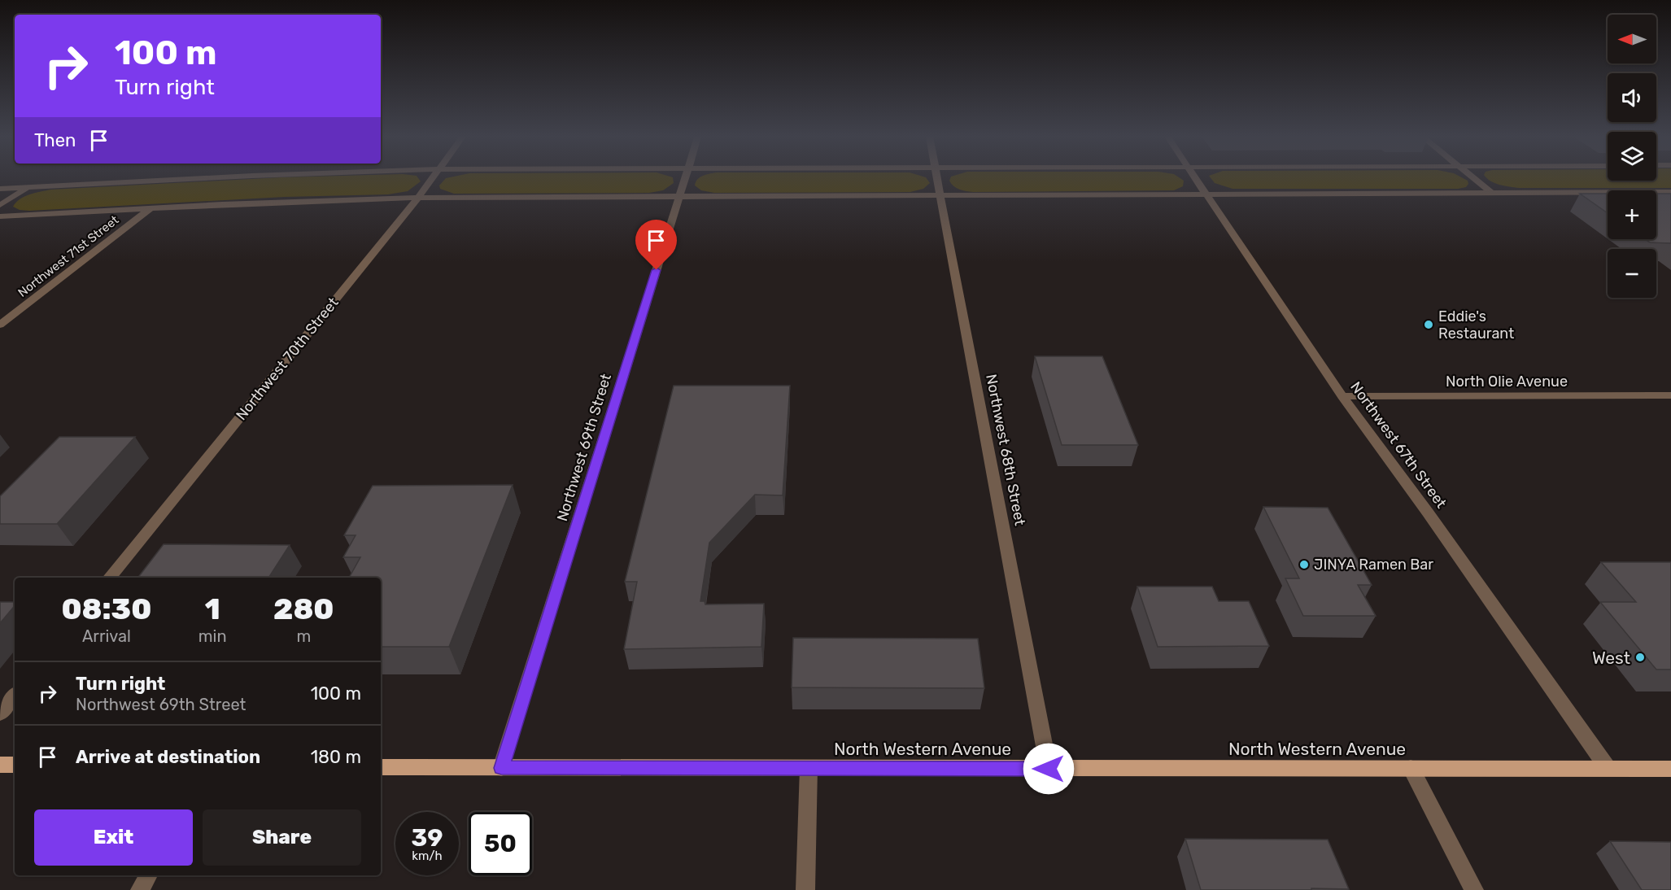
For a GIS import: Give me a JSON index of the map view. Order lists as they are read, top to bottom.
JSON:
{
  "streets": {
    "main road": ["North Western Avenue"],
    "street": [
      "Northwest 71st Street",
      "Northwest 70th Street",
      "North Olie Avenue",
      "Northwest 67th Street",
      "Northwest 69th Street",
      "Northwest 68th Street"
    ]
  },
  "crossings": [
    ["North Olie Avenue", "Northwest 67th Street"],
    ["Northwest 67th Street", "North Western Avenue"],
    ["Northwest 69th Street", "North Western Avenue"],
    ["Northwest 68th Street", "North Western Avenue"]
  ],
  "places": ["Eddie's Restaurant", "JINYA Ramen Bar", "West"],
  "north": "left",
  "page": {
    "map_buttons": ["+", "−"],
    "turn": ["100 m", "Turn right"],
    "then": "Then",
    "eta": [
      "08:30",
      "Arrival",
      "1",
      "min",
      "280",
      "m"
    ],
    "list": [
      {
        "name": "Turn right",
        "note": "Northwest 69th Street",
        "value": "100 m"
      },
      {
        "name": "Arrive at destination",
        "value": "180 m"
      }
    ],
    "buttons": ["Exit", "Share"],
    "speed": "39 km/h",
    "limit": "50"
  }
}
